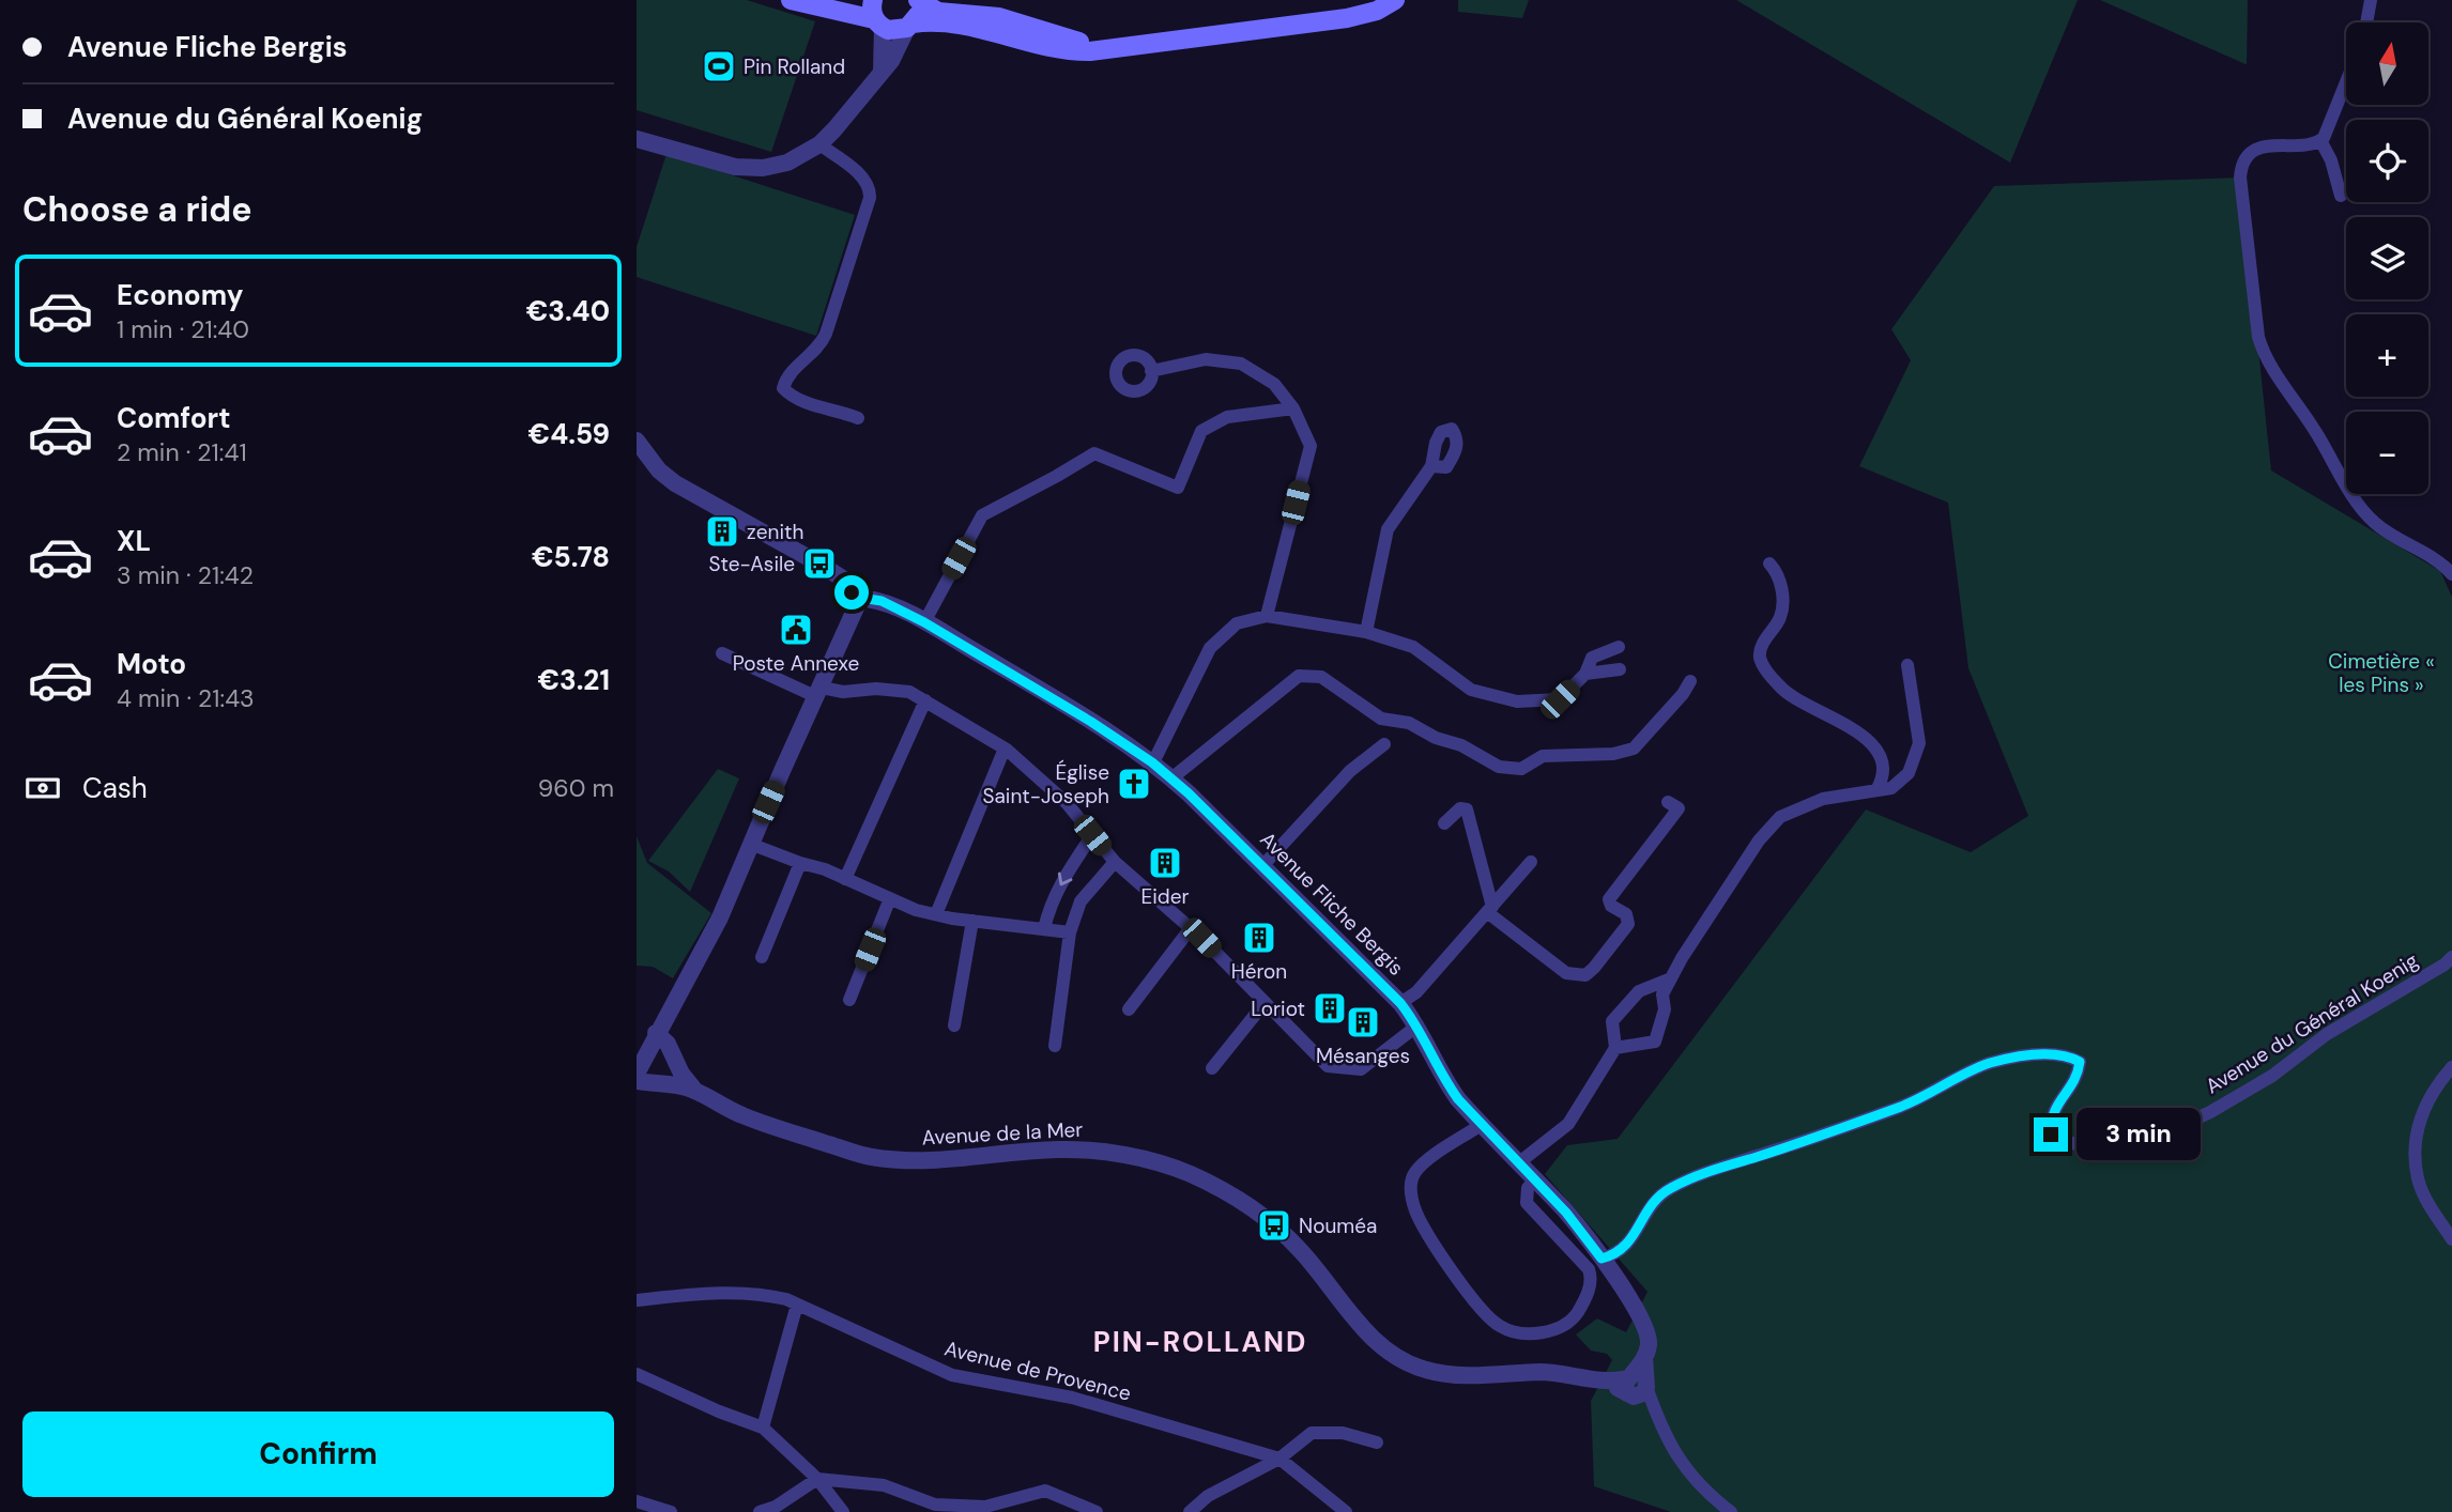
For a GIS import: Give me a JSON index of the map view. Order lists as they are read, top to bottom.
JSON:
{
  "streets": {
    "street": [
      "Avenue Fliche Bergis",
      "Avenue du Général Koenig",
      "Avenue de la Mer",
      "Avenue de Provence"
    ]
  },
  "crossings": [
    ["Avenue Fliche Bergis", "Avenue du Général Koenig"],
    ["Avenue Fliche Bergis", "Avenue de la Mer"]
  ],
  "districts": ["PIN-ROLLAND"],
  "parks": ["Cimetière « les Pins »"],
  "places": {
    "sports": ["Pin Rolland"],
    "building": [
      "zenith",
      "Eider",
      "Héron",
      "Loriot",
      "Mésanges"
    ],
    "bus stop": ["Ste-Asile", "Nouméa"],
    "public building": ["Poste Annexe"],
    "church": ["Église Saint-Joseph"]
  },
  "north": "top",
  "page": {
    "banner": ["Avenue Fliche Bergis", "Avenue du Général Koenig"],
    "map_buttons": ["+", "−"],
    "heading": "Choose a ride",
    "list": [
      {
        "name": "Economy",
        "note": "1 min · 21:40",
        "value": "€3.40"
      },
      {
        "name": "Comfort",
        "note": "2 min · 21:41",
        "value": "€4.59"
      },
      {
        "name": "XL",
        "note": "3 min · 21:42",
        "value": "€5.78"
      },
      {
        "name": "Moto",
        "note": "4 min · 21:43",
        "value": "€3.21"
      }
    ],
    "pay": ["Cash", "960 m"],
    "bubble": "3 min",
    "buttons": "Confirm"
  }
}
